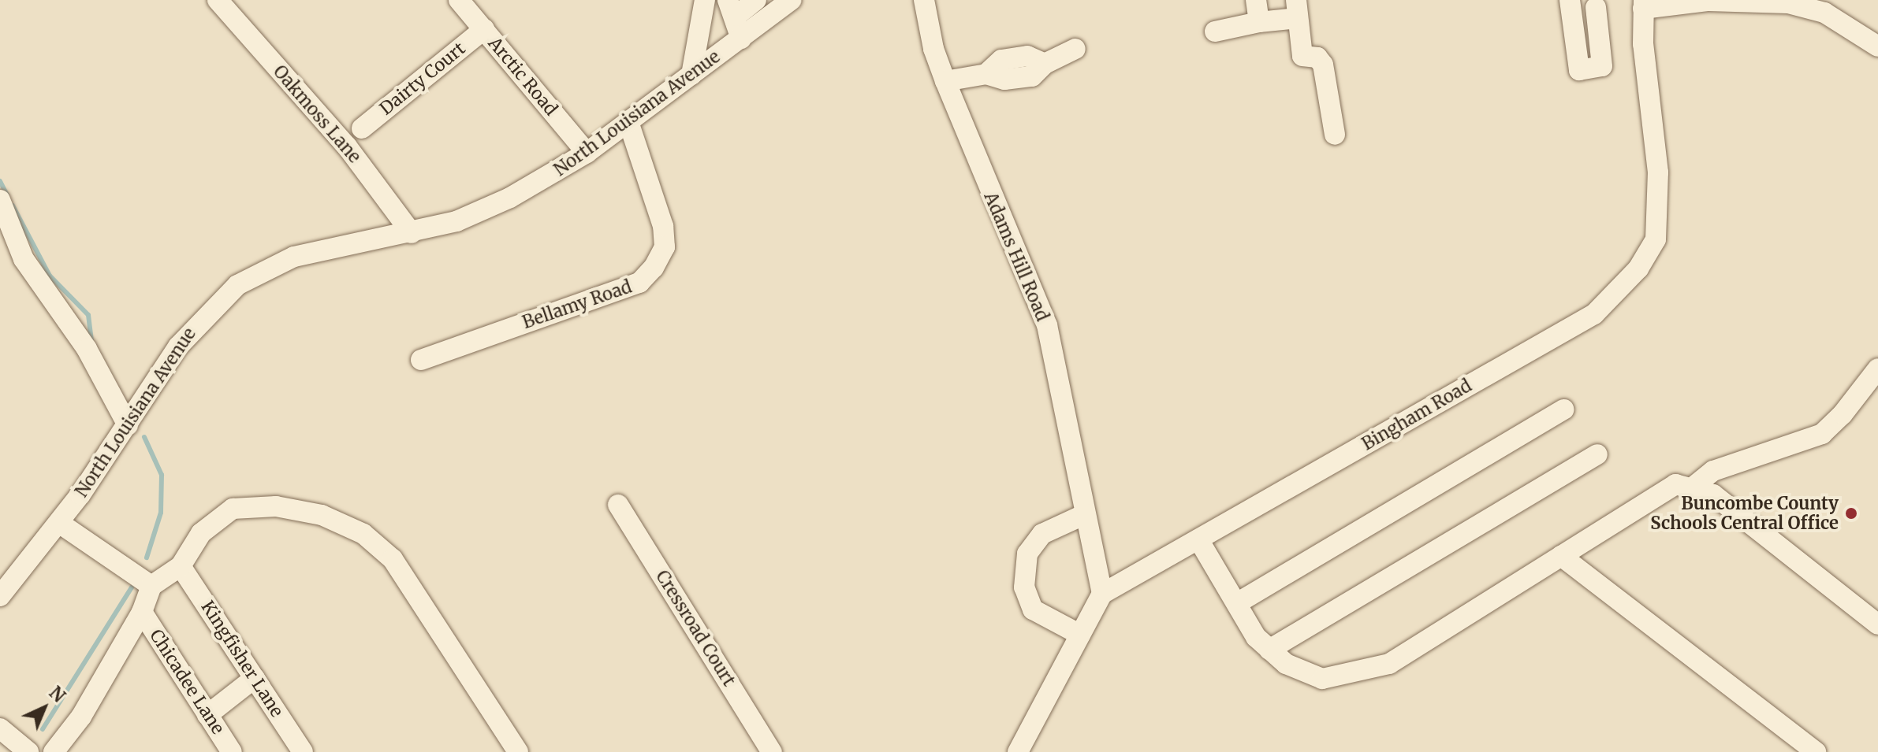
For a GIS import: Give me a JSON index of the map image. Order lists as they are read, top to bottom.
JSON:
{
  "streets": {
    "street": [
      "Arctic Road",
      "Dairty Court",
      "North Louisiana Avenue",
      "Oakmoss Lane",
      "Adams Hill Road",
      "Bellamy Road",
      "Bingham Road",
      "Cressroad Court",
      "Kingfisher Lane",
      "Chicadee Lane"
    ]
  },
  "crossings": [
    ["Arctic Road", "Dairty Court"],
    ["Arctic Road", "North Louisiana Avenue"],
    ["North Louisiana Avenue", "Oakmoss Lane"],
    ["North Louisiana Avenue", "Bellamy Road"],
    ["Adams Hill Road", "Bingham Road"]
  ],
  "places": ["Buncombe County Schools Central Office"],
  "north": "top right"
}
